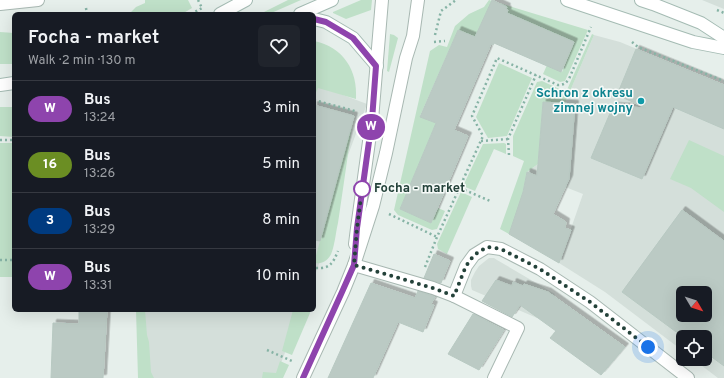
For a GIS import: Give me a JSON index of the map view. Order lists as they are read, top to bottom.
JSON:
{
  "places": ["Schron z okresu zimnej wojny", "Focha - market"],
  "lines": ["bus line W"],
  "north": "bottom right",
  "page": {
    "on_map": "W",
    "heading": ["Focha - market", "Walk · 2 min · 130 m"],
    "list": [
      {
        "mark": "W",
        "name": "Bus",
        "note": "13:24",
        "value": "3 min"
      },
      {
        "mark": "16",
        "name": "Bus",
        "note": "13:26",
        "value": "5 min"
      },
      {
        "mark": "3",
        "name": "Bus",
        "note": "13:29",
        "value": "8 min"
      },
      {
        "mark": "W",
        "name": "Bus",
        "note": "13:31",
        "value": "10 min"
      }
    ]
  }
}
